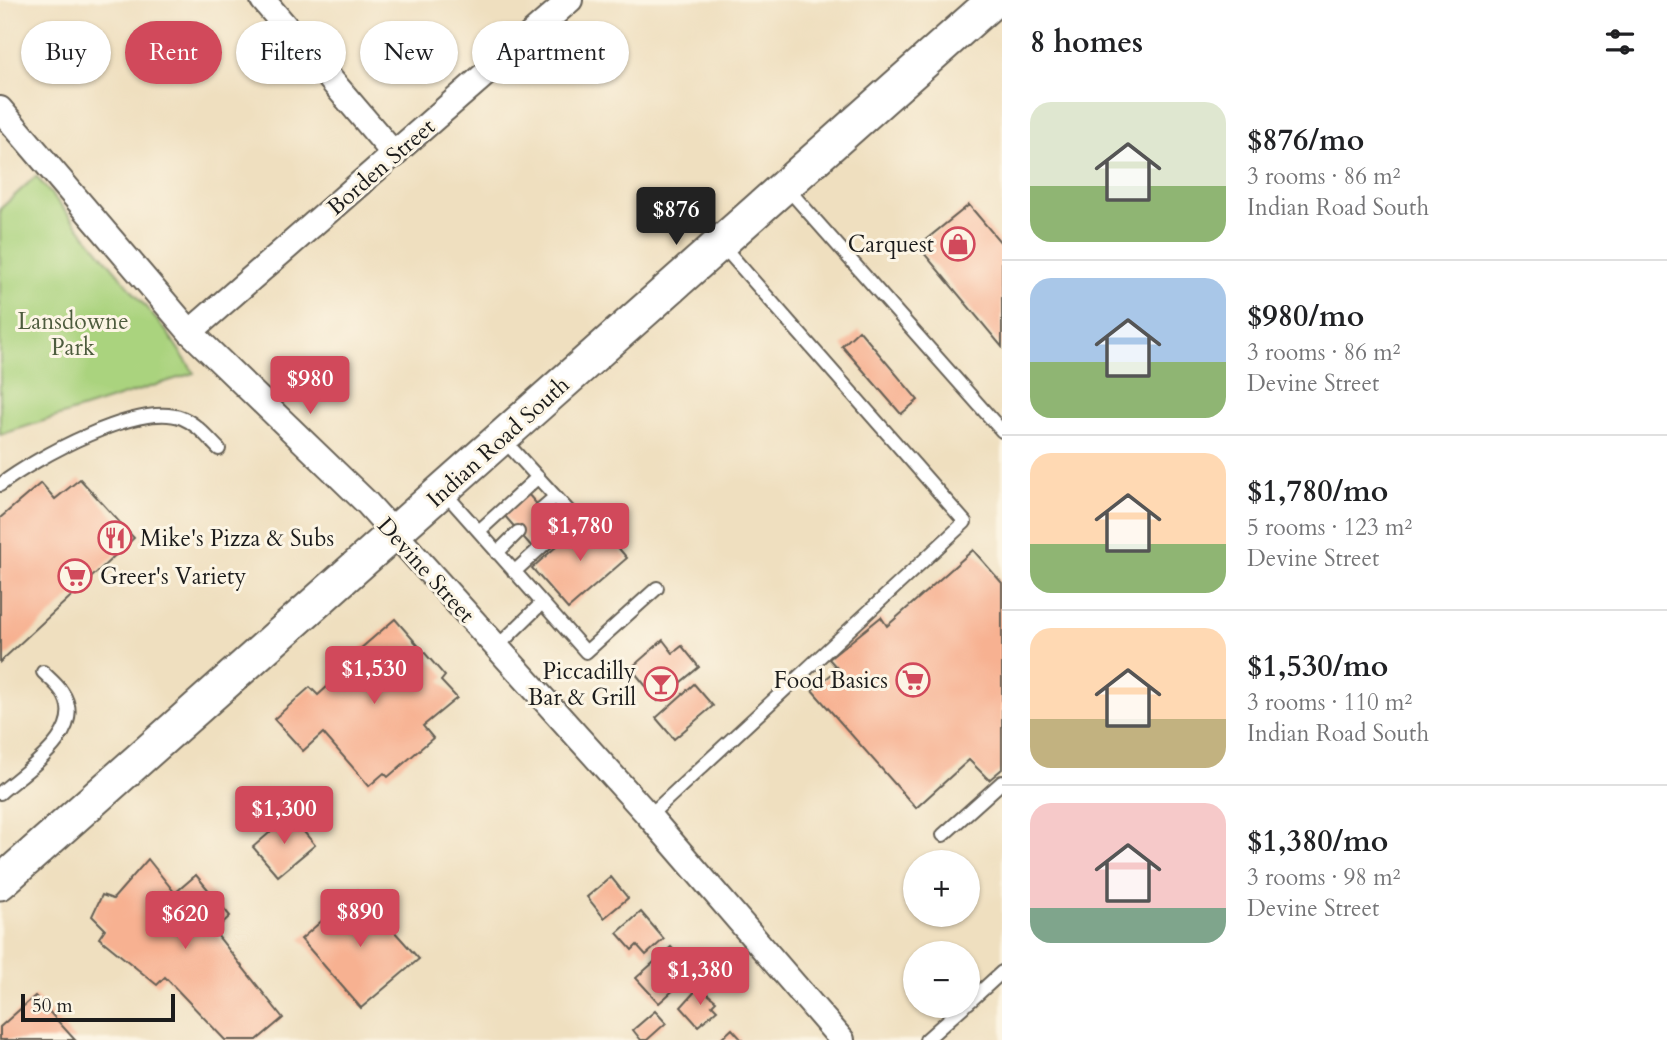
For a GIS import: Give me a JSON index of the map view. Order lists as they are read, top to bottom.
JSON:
{
  "streets": {
    "main road": ["Indian Road South"],
    "street": ["Borden Street", "Devine Street"]
  },
  "crossings": [
    ["Borden Street", "Devine Street"],
    ["Indian Road South", "Devine Street"]
  ],
  "parks": ["Lansdowne Park"],
  "places": {
    "shop": ["Carquest"],
    "restaurant": ["Mike's Pizza & Subs"],
    "supermarket": ["Greer's Variety", "Food Basics"],
    "bar": ["Piccadilly Bar & Grill"]
  },
  "scale_bar": "50 m",
  "page": {
    "heading": "8 homes",
    "chip": [
      "Buy",
      "Rent",
      "Filters",
      "New",
      "Apartment"
    ],
    "list": [
      {
        "name": "$876/mo",
        "note": "3 rooms · 86 m² · Indian Road South"
      },
      {
        "name": "$980/mo",
        "note": "3 rooms · 86 m² · Devine Street"
      },
      {
        "name": "$1,780/mo",
        "note": "5 rooms · 123 m² · Devine Street"
      },
      {
        "name": "$1,530/mo",
        "note": "3 rooms · 110 m² · Indian Road South"
      },
      {
        "name": "$1,380/mo",
        "note": "3 rooms · 98 m² · Devine Street"
      }
    ],
    "price": [
      "$876",
      "$980",
      "$1,780",
      "$1,530",
      "$1,300",
      "$890",
      "$620",
      "$1,380"
    ],
    "map_buttons": ["+", "−"],
    "scale": "50 m"
  }
}
